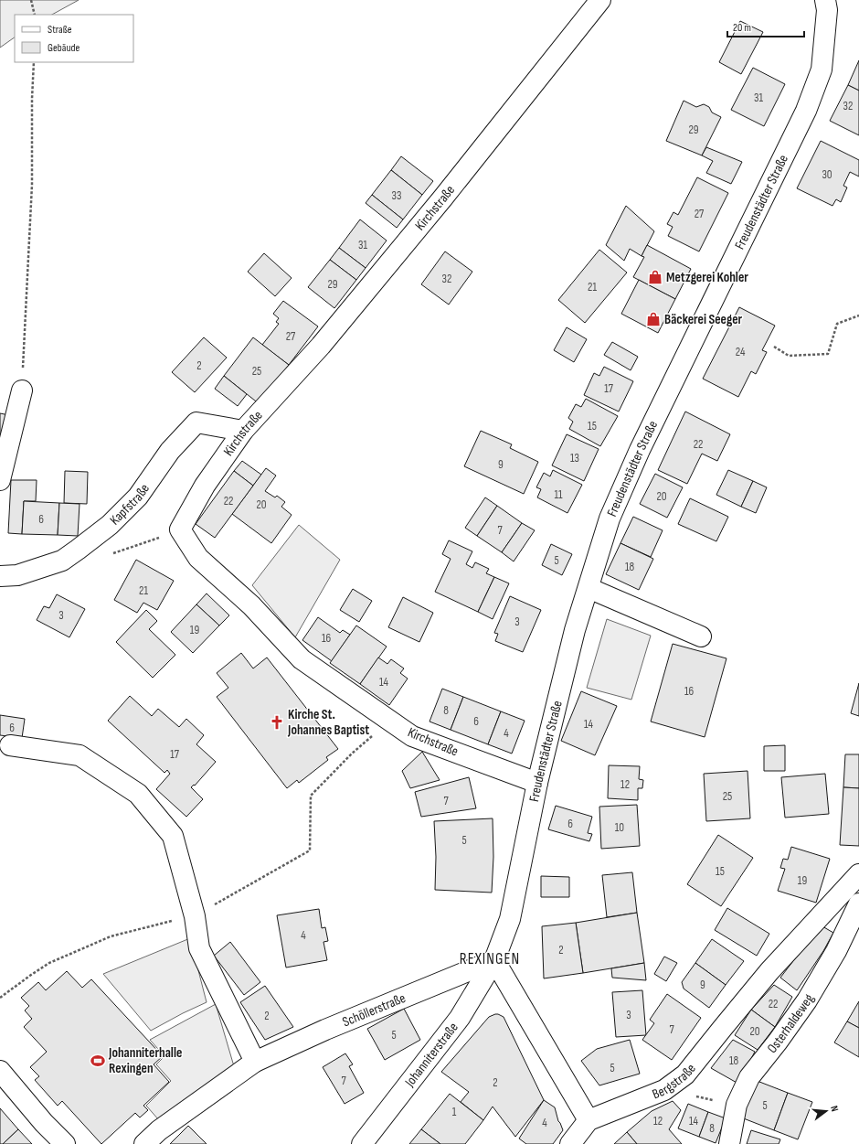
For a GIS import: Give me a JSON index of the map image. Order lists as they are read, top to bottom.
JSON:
{
  "streets": {
    "street": [
      "Freudenstädter Straße",
      "Kirchstraße",
      "Kapfstraße",
      "Schöllerstraße",
      "Osterhaldeweg",
      "Johanniterstraße",
      "Bergstraße"
    ]
  },
  "crossings": [
    ["Freudenstädter Straße", "Kirchstraße"],
    ["Freudenstädter Straße", "Schöllerstraße"],
    ["Freudenstädter Straße", "Johanniterstraße"],
    ["Kirchstraße", "Kapfstraße"],
    ["Schöllerstraße", "Johanniterstraße"]
  ],
  "districts": ["REXINGEN"],
  "places": {
    "shop": ["Metzgerei Kohler", "Bäckerei Seeger"],
    "church": ["Kirche St. Johannes Baptist"],
    "sports": ["Johanniterhalle Rexingen"]
  },
  "house_numbers": [
    "31",
    "32",
    "29",
    "30",
    "33",
    "27",
    "31",
    "32",
    "29",
    "21",
    "27",
    "24",
    "2",
    "25",
    "17",
    "15",
    "22",
    "13",
    "9",
    "11",
    "20",
    "22",
    "20",
    "6",
    "7",
    "5",
    "18",
    "21",
    "3",
    "3",
    "19",
    "16",
    "14",
    "16",
    "8",
    "6",
    "14",
    "6",
    "4",
    "17",
    "12",
    "25",
    "7",
    "6",
    "10",
    "5",
    "15",
    "19",
    "4",
    "2",
    "9",
    "22",
    "3",
    "2",
    "7",
    "20",
    "5",
    "18",
    "5",
    "7",
    "2",
    "5",
    "1",
    "12",
    "14",
    "4",
    "8"
  ],
  "legend": ["Straße", "Gebäude"],
  "scale_bar": "20 m",
  "north": "right"
}
